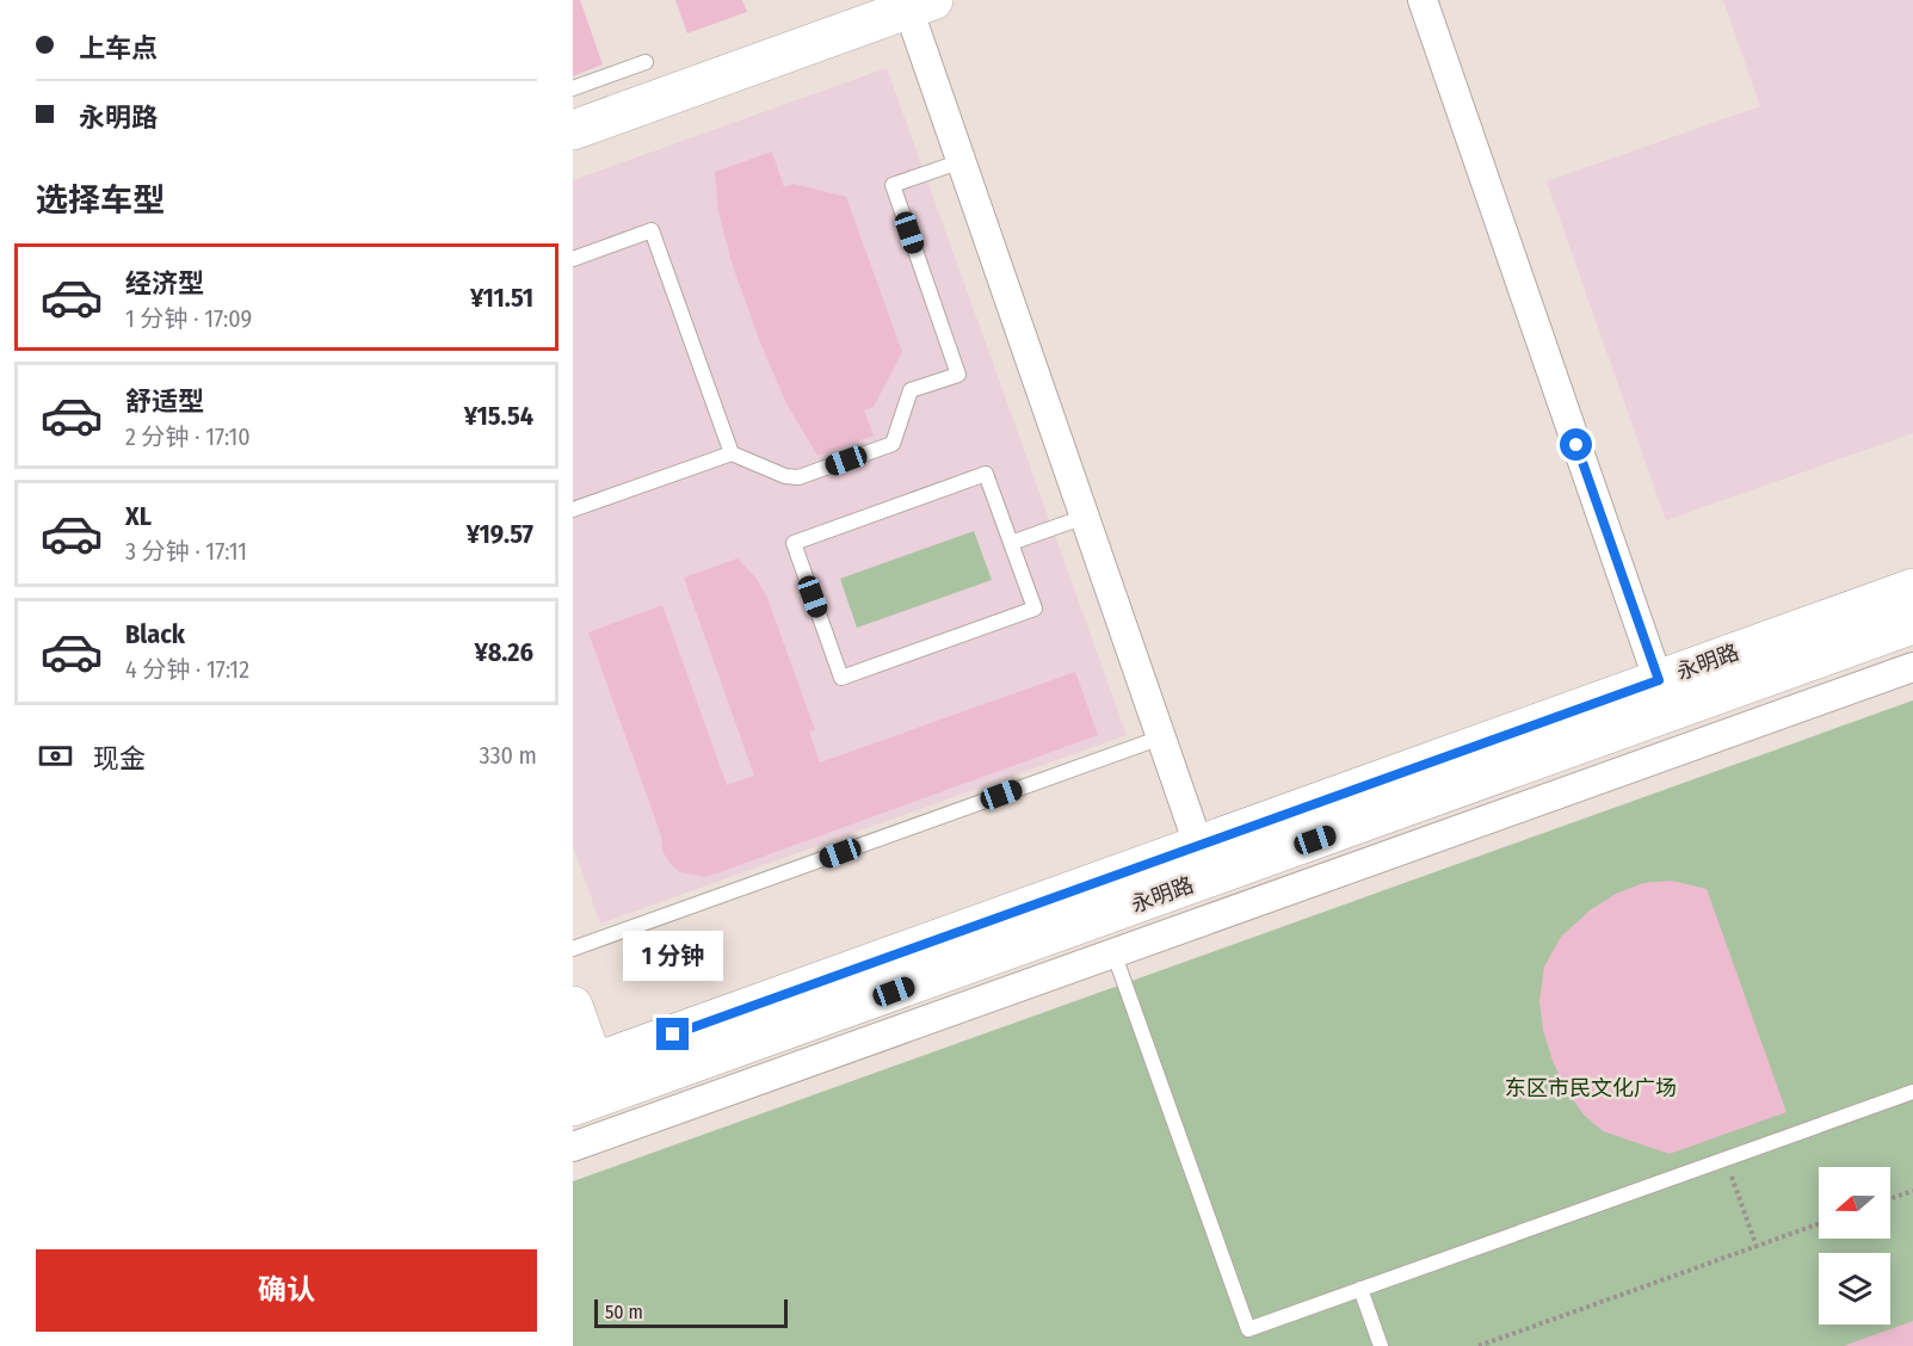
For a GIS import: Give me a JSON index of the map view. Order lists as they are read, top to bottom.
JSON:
{
  "streets": {
    "street": ["永明路"]
  },
  "parks": ["东区市民文化广场"],
  "scale_bar": "50 m",
  "north": "left",
  "page": {
    "banner": ["上车点", "永明路"],
    "heading": "选择车型",
    "list": [
      {
        "name": "经济型",
        "note": "1 分钟 · 17:09",
        "value": "¥11.51"
      },
      {
        "name": "舒适型",
        "note": "2 分钟 · 17:10",
        "value": "¥15.54"
      },
      {
        "name": "XL",
        "note": "3 分钟 · 17:11",
        "value": "¥19.57"
      },
      {
        "name": "Black",
        "note": "4 分钟 · 17:12",
        "value": "¥8.26"
      }
    ],
    "pay": ["现金", "330 m"],
    "bubble": "1 分钟",
    "buttons": "确认",
    "scale": "50 m"
  }
}
